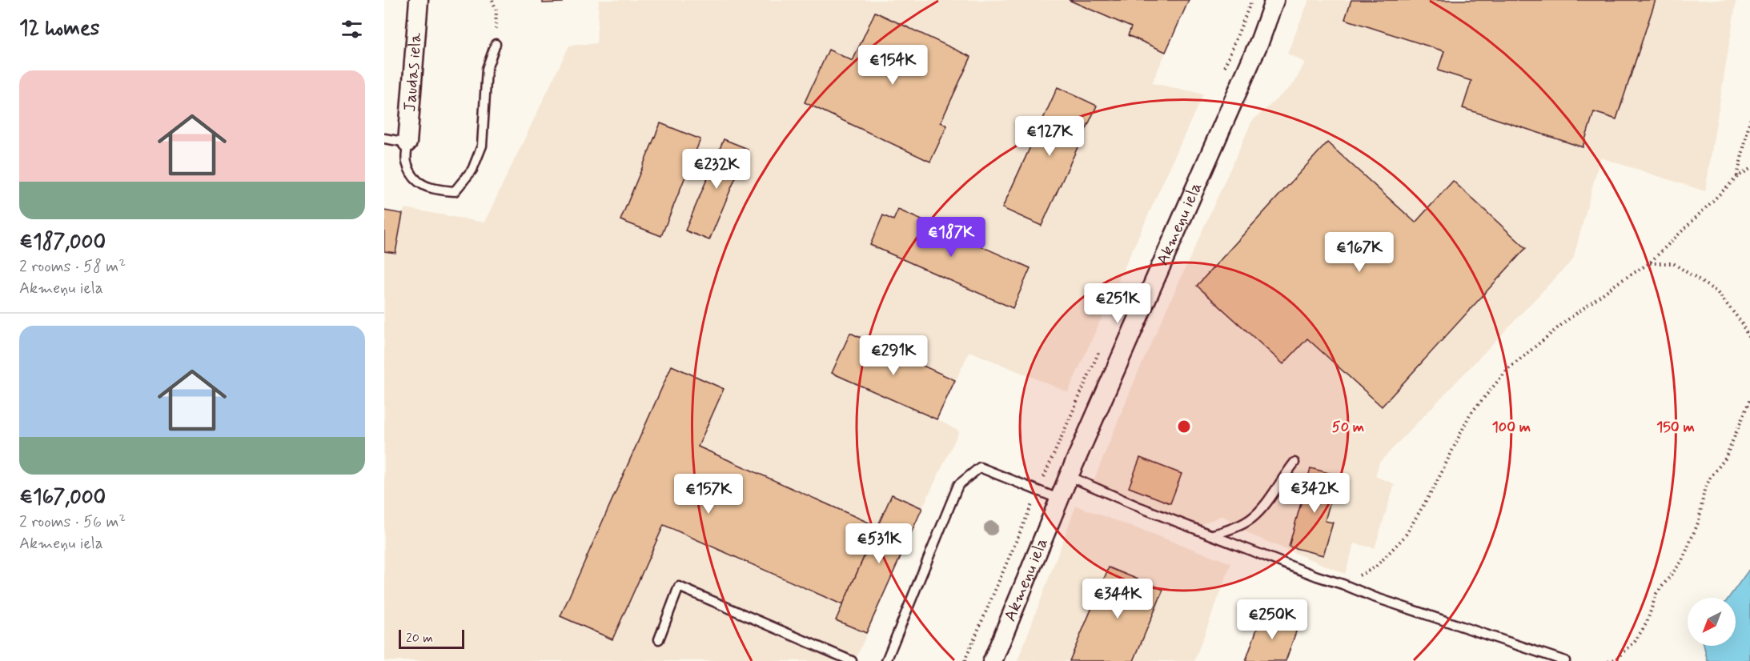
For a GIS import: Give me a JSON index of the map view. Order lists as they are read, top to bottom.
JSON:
{
  "streets": {
    "street": ["Jaudas iela", "Akmeņu iela"]
  },
  "scale_bar": "20 m",
  "north": "bottom left",
  "page": {
    "heading": "12 homes",
    "price": [
      "€154K",
      "€127K",
      "€232K",
      "€187K",
      "€167K",
      "€251K",
      "€291K",
      "€342K",
      "€157K",
      "€531K",
      "€344K",
      "€250K"
    ],
    "list": [
      {
        "name": "€187,000",
        "note": "2 rooms · 58 m² · Akmeņu iela"
      },
      {
        "name": "€167,000",
        "note": "2 rooms · 56 m² · Akmeņu iela"
      }
    ],
    "scale": "20 m"
  },
  "rings": ["50 m", "100 m", "150 m"]
}
